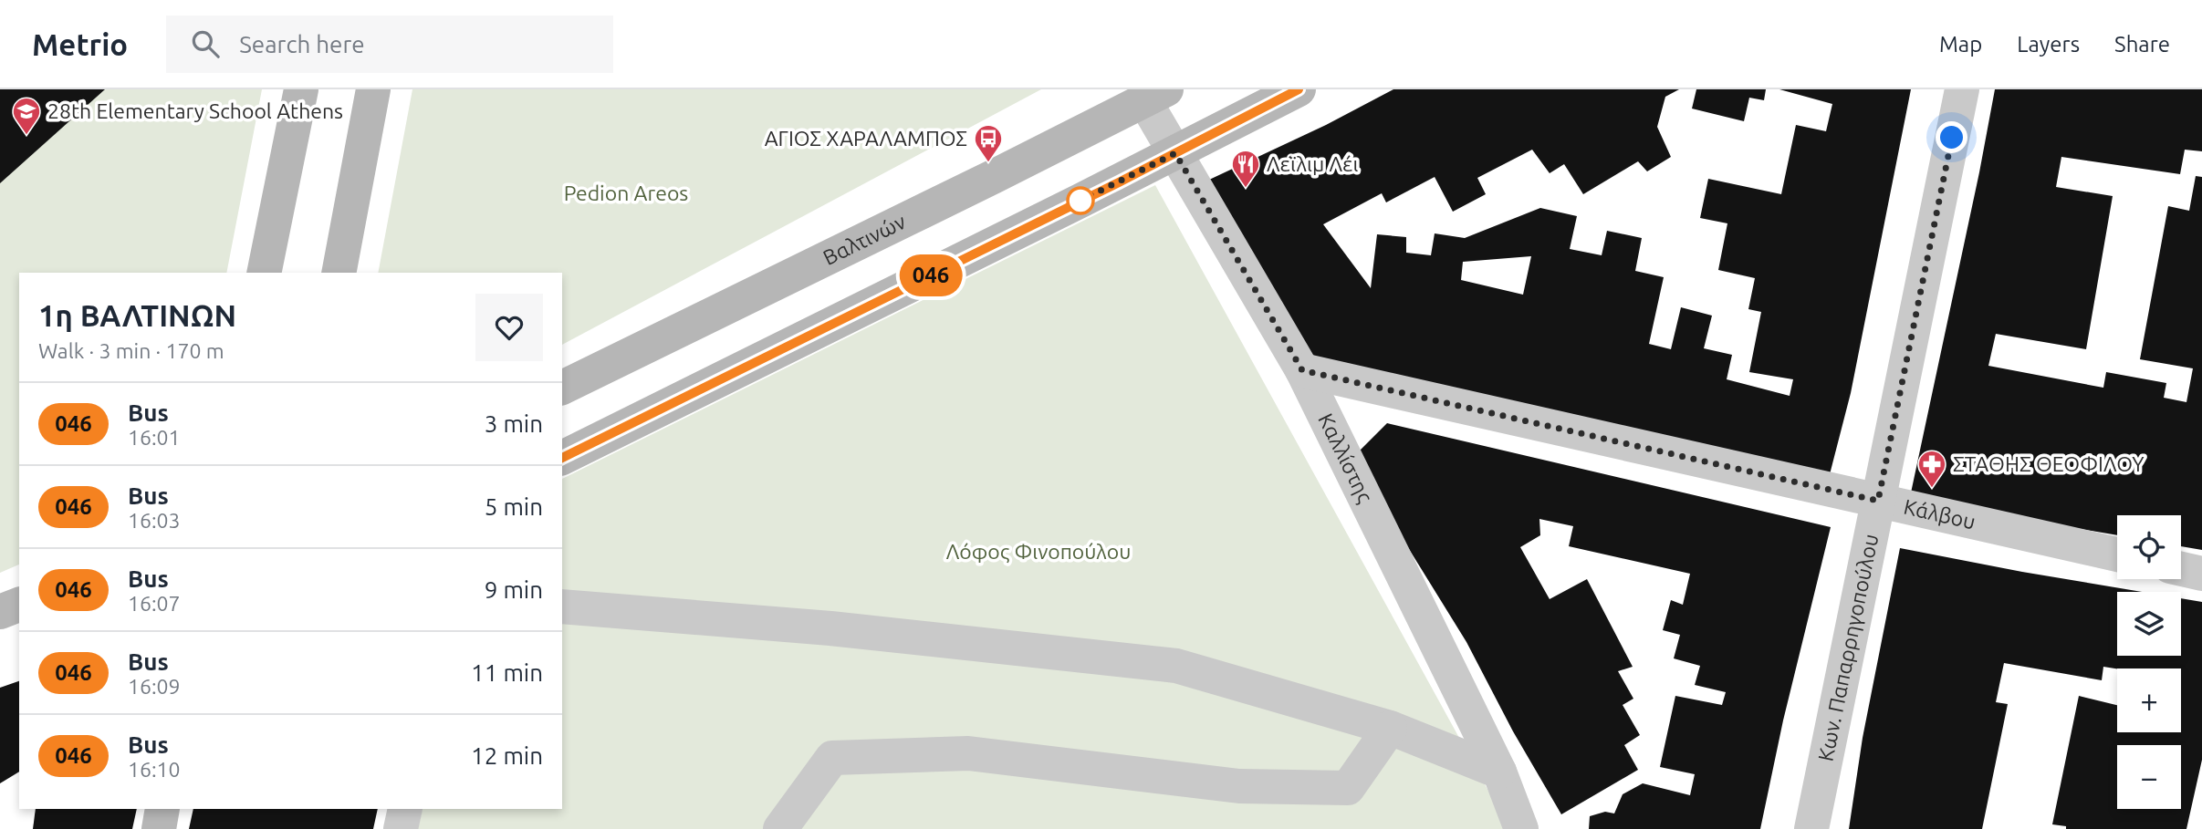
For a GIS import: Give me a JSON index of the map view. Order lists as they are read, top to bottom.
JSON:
{
  "streets": {
    "street": [
      "Βαλτινών",
      "Καλλίστης",
      "Κάλβου",
      "Κων. Παπαρρηγοπούλου"
    ]
  },
  "crossings": [
    ["Βαλτινών", "Καλλίστης"],
    ["Καλλίστης", "Κάλβου"],
    ["Κάλβου", "Κων. Παπαρρηγοπούλου"]
  ],
  "parks": ["Pedion Areos", "Λόφος Φινοπούλου"],
  "places": {
    "school or university": ["28th Elementary School Athens"],
    "bus stop": ["ΑΓΙΟΣ ΧΑΡΑΛΑΜΠΟΣ"],
    "restaurant": ["Λεϊλιμ Λέι"],
    "pharmacy": ["ΣΤΑΘΗΣ ΘΕΟΦΙΛΟΥ"]
  },
  "lines": ["bus line 046"],
  "page": {
    "header": "Metrio",
    "search": "Search here",
    "nav": ["Map", "Layers", "Share"],
    "on_map": "046",
    "heading": ["1η ΒΑΛΤΙΝΩΝ", "Walk · 3 min · 170 m"],
    "list": [
      {
        "mark": "046",
        "name": "Bus",
        "note": "16:01",
        "value": "3 min"
      },
      {
        "mark": "046",
        "name": "Bus",
        "note": "16:03",
        "value": "5 min"
      },
      {
        "mark": "046",
        "name": "Bus",
        "note": "16:07",
        "value": "9 min"
      },
      {
        "mark": "046",
        "name": "Bus",
        "note": "16:09",
        "value": "11 min"
      },
      {
        "mark": "046",
        "name": "Bus",
        "note": "16:10",
        "value": "12 min"
      }
    ],
    "map_buttons": ["+", "−"]
  }
}
